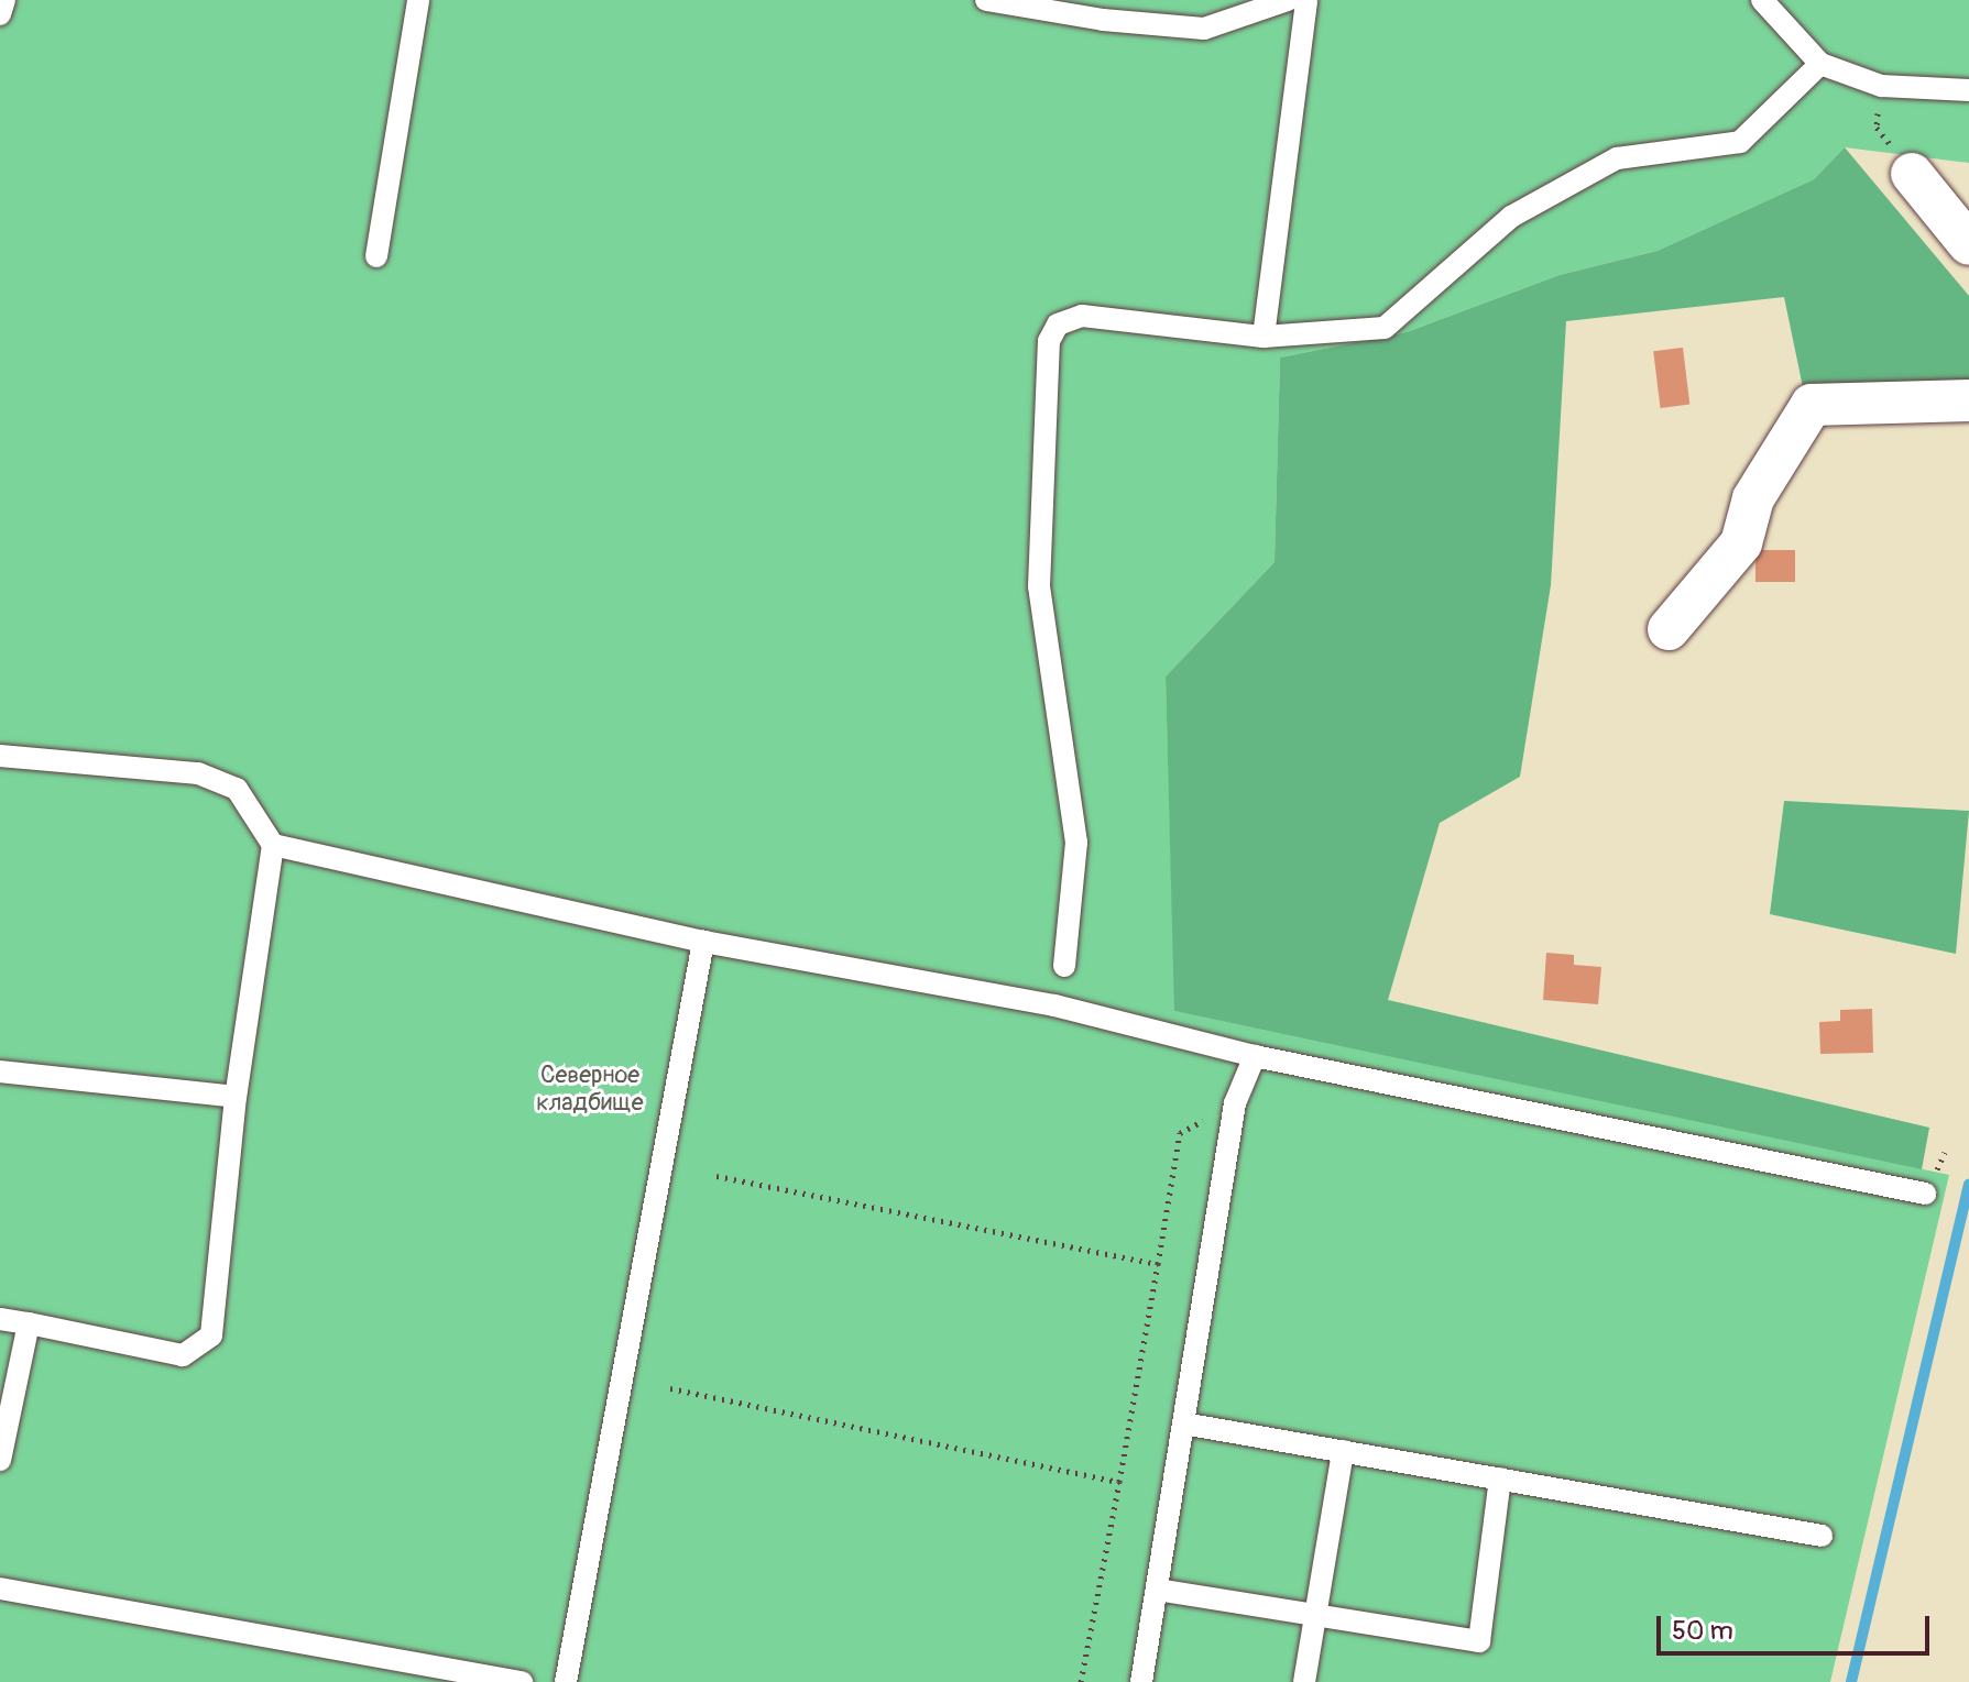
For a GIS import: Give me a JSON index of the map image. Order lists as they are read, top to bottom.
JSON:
{
  "parks": ["Северное кладбище"],
  "scale_bar": "50 m"
}
